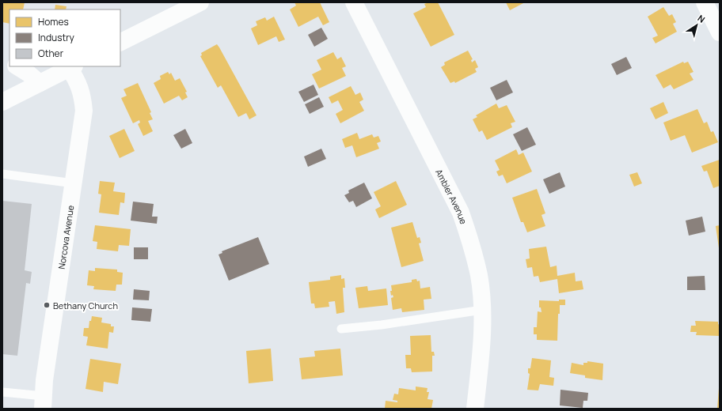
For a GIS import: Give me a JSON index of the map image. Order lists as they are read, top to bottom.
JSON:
{
  "streets": {
    "street": ["Ambler Avenue", "Norcova Avenue"]
  },
  "places": ["Bethany Church"],
  "legend": ["Homes", "Industry", "Other"],
  "north": "top right"
}
